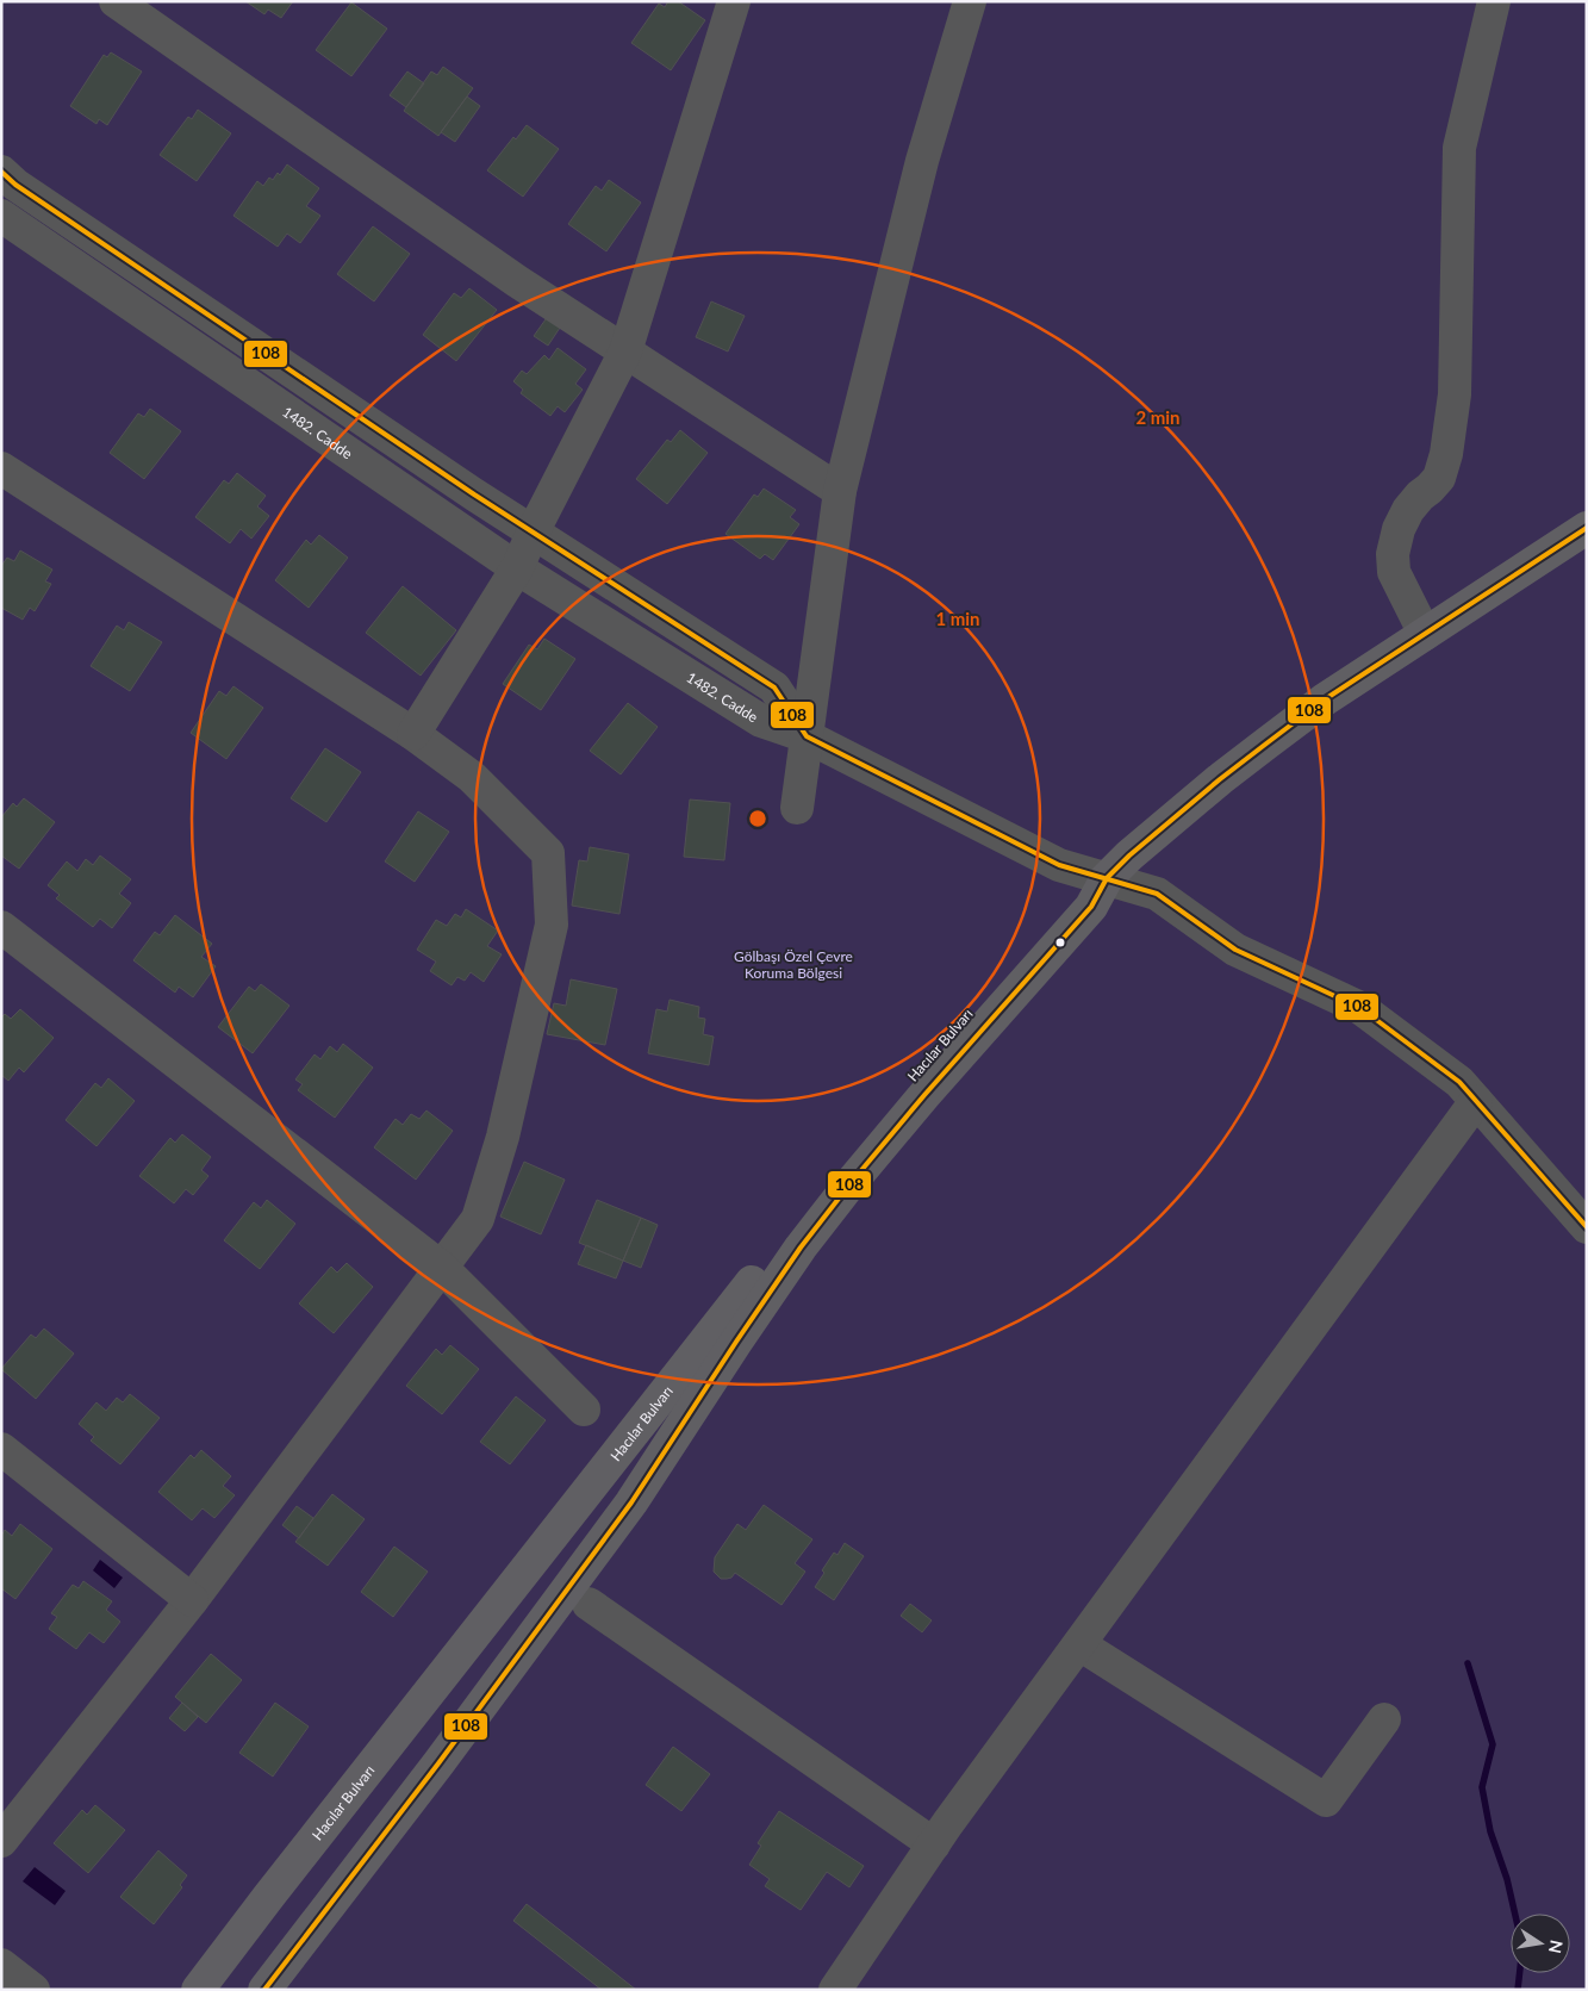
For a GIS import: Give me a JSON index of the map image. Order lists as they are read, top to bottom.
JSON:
{
  "streets": {
    "main road": ["Hacılar Bulvarı"],
    "street": ["1482. Cadde"]
  },
  "crossings": [
    ["1482. Cadde", "Hacılar Bulvarı"]
  ],
  "parks": ["Gölbaşı Özel Çevre Koruma Bölgesi"],
  "lines": ["transit line 108"],
  "north": "right",
  "rings": ["2 min", "1 min"]
}
